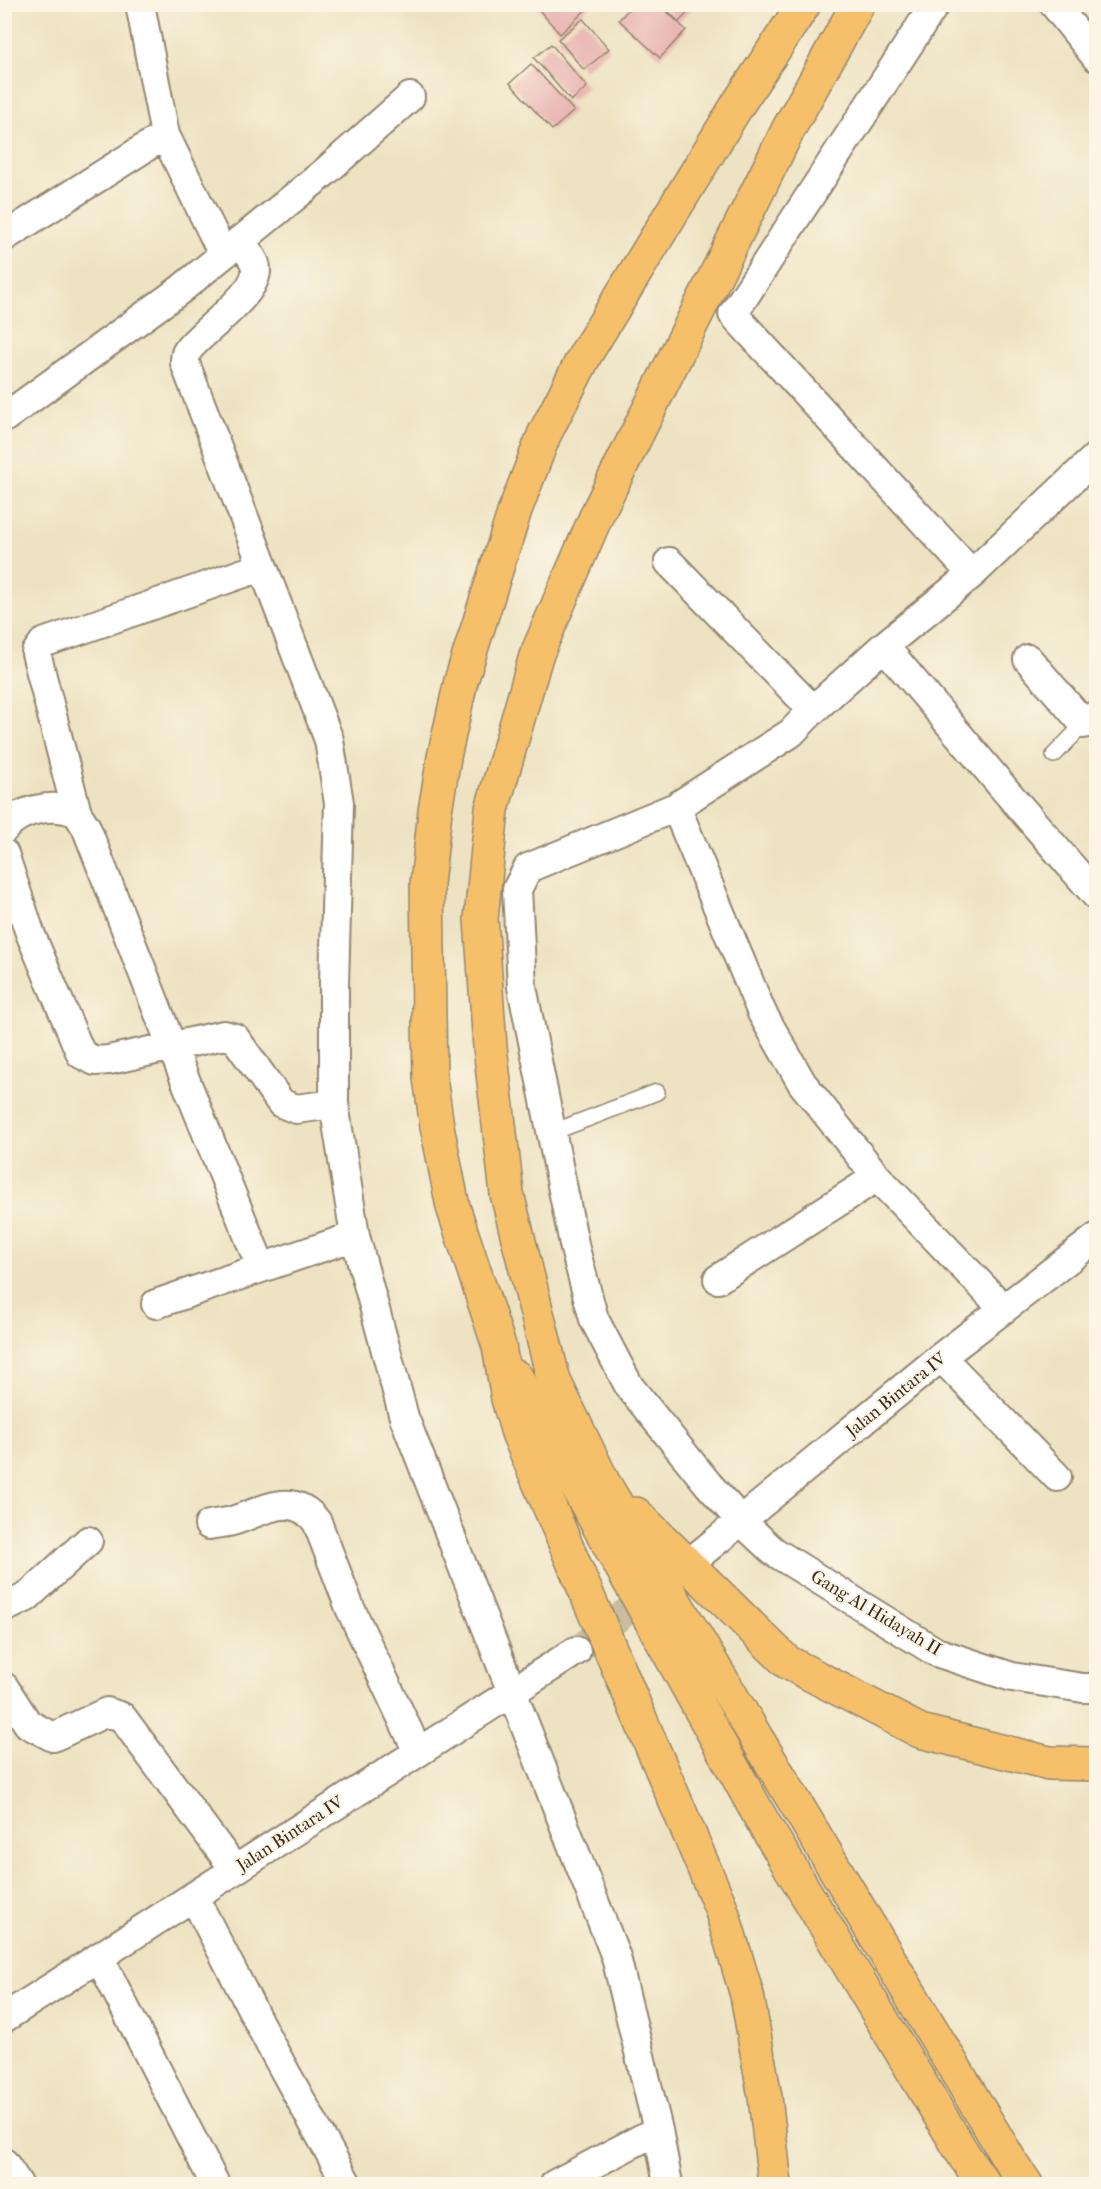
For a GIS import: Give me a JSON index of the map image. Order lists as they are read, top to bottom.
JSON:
{
  "streets": {
    "street": ["Jalan Bintara IV", "Gang Al Hidayah II"]
  },
  "crossings": [
    ["Jalan Bintara IV", "Gang Al Hidayah II"]
  ]
}
